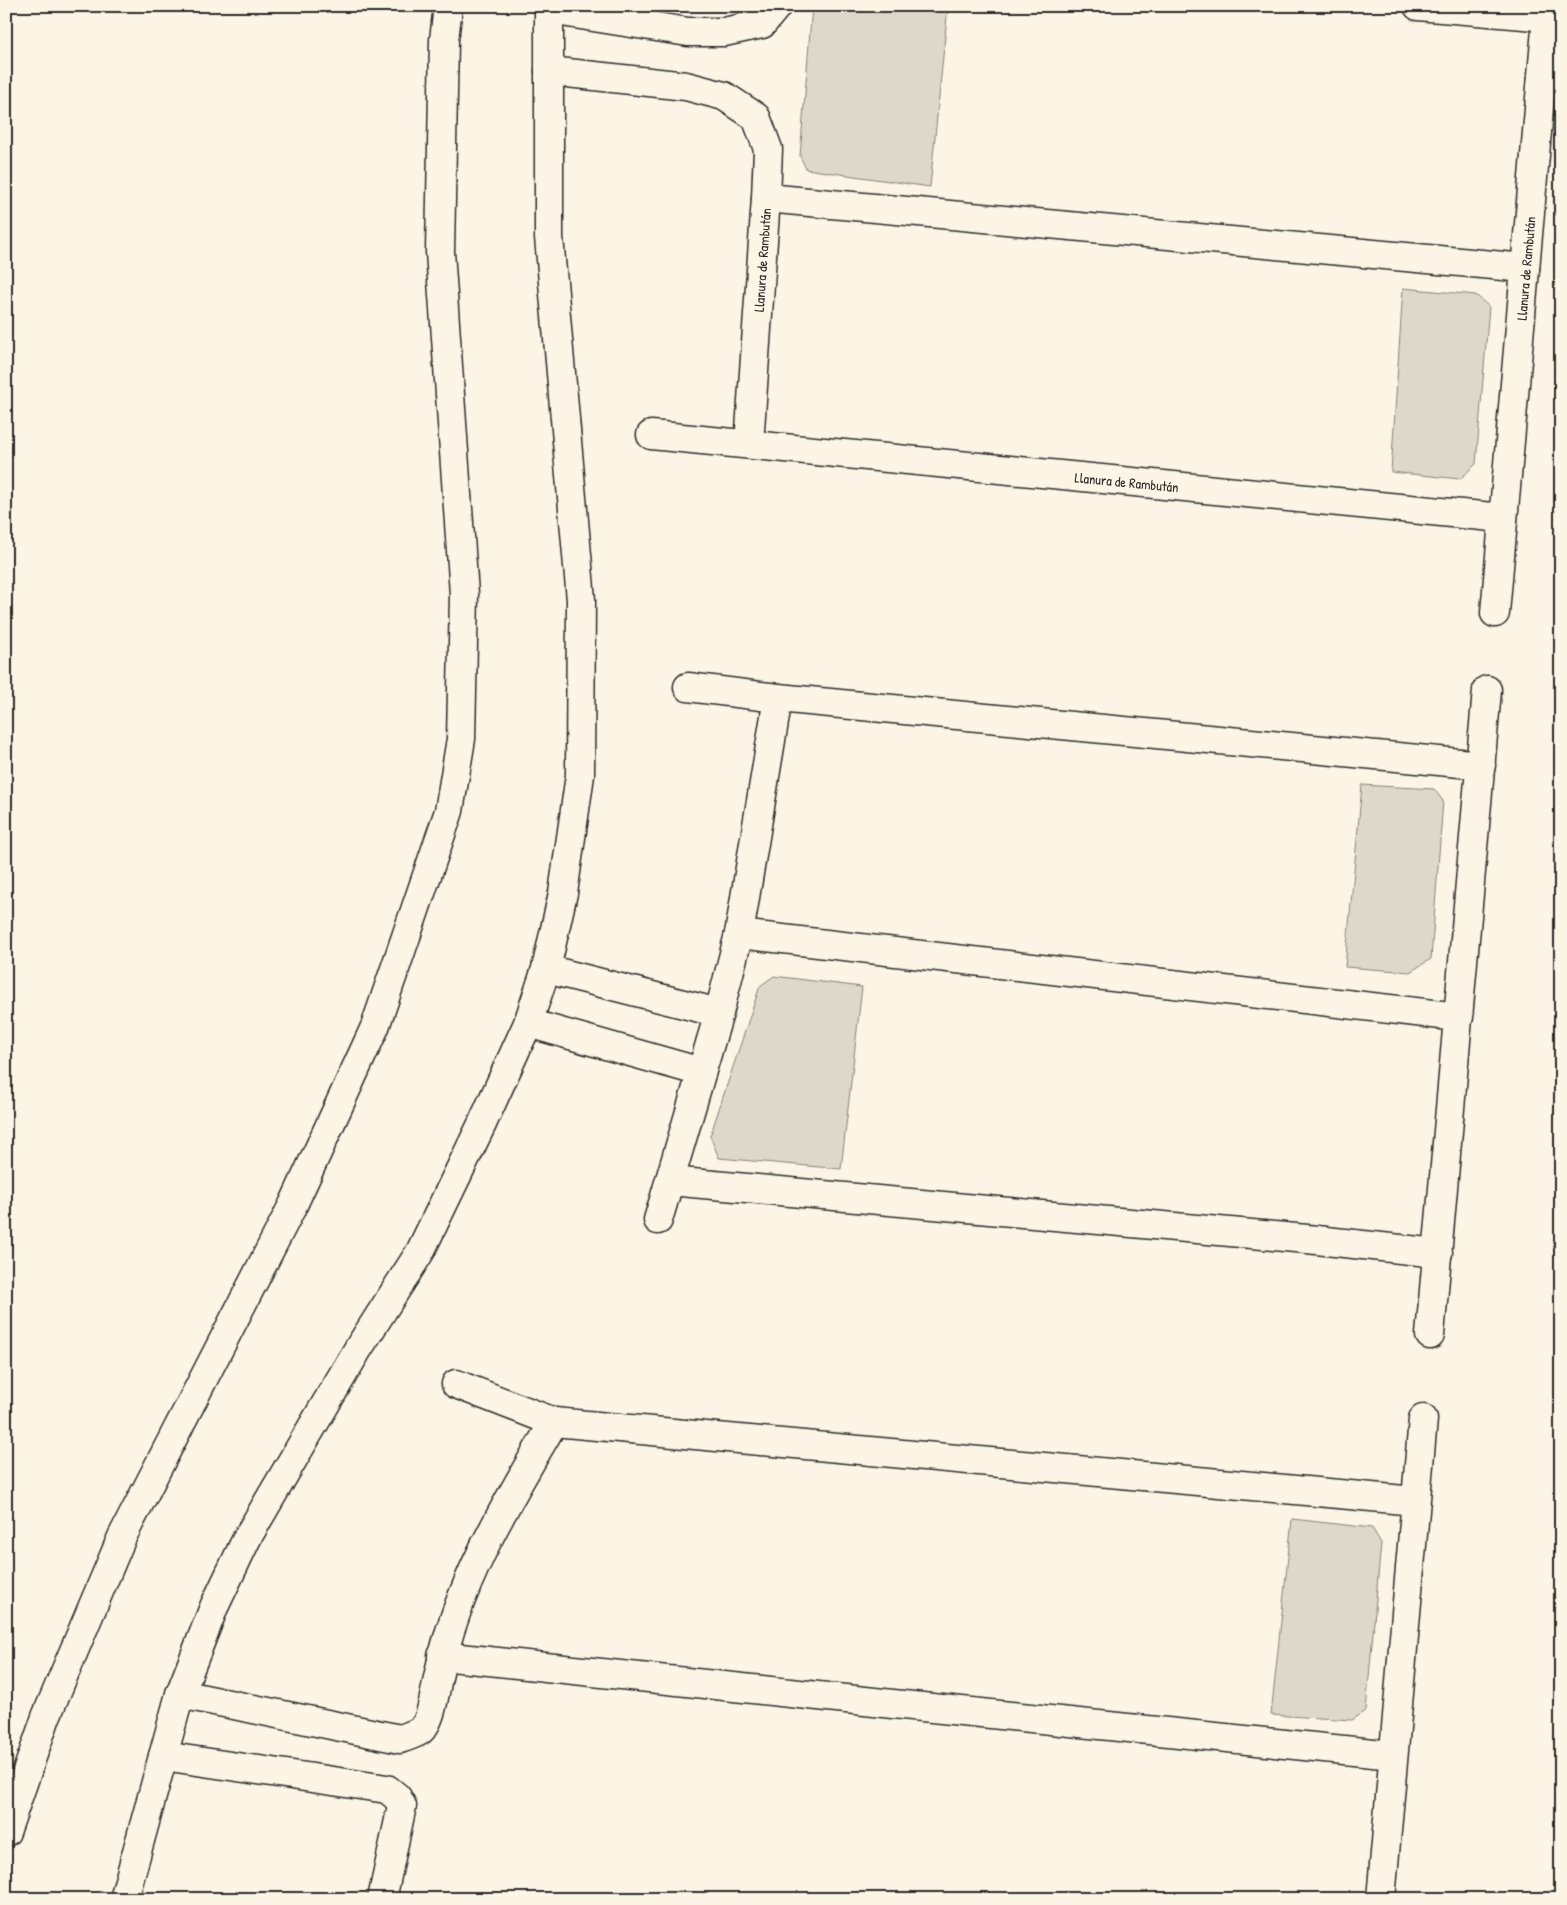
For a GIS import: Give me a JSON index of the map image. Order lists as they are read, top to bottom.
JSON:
{
  "streets": {
    "street": ["Llanura de Rambután"]
  }
}
